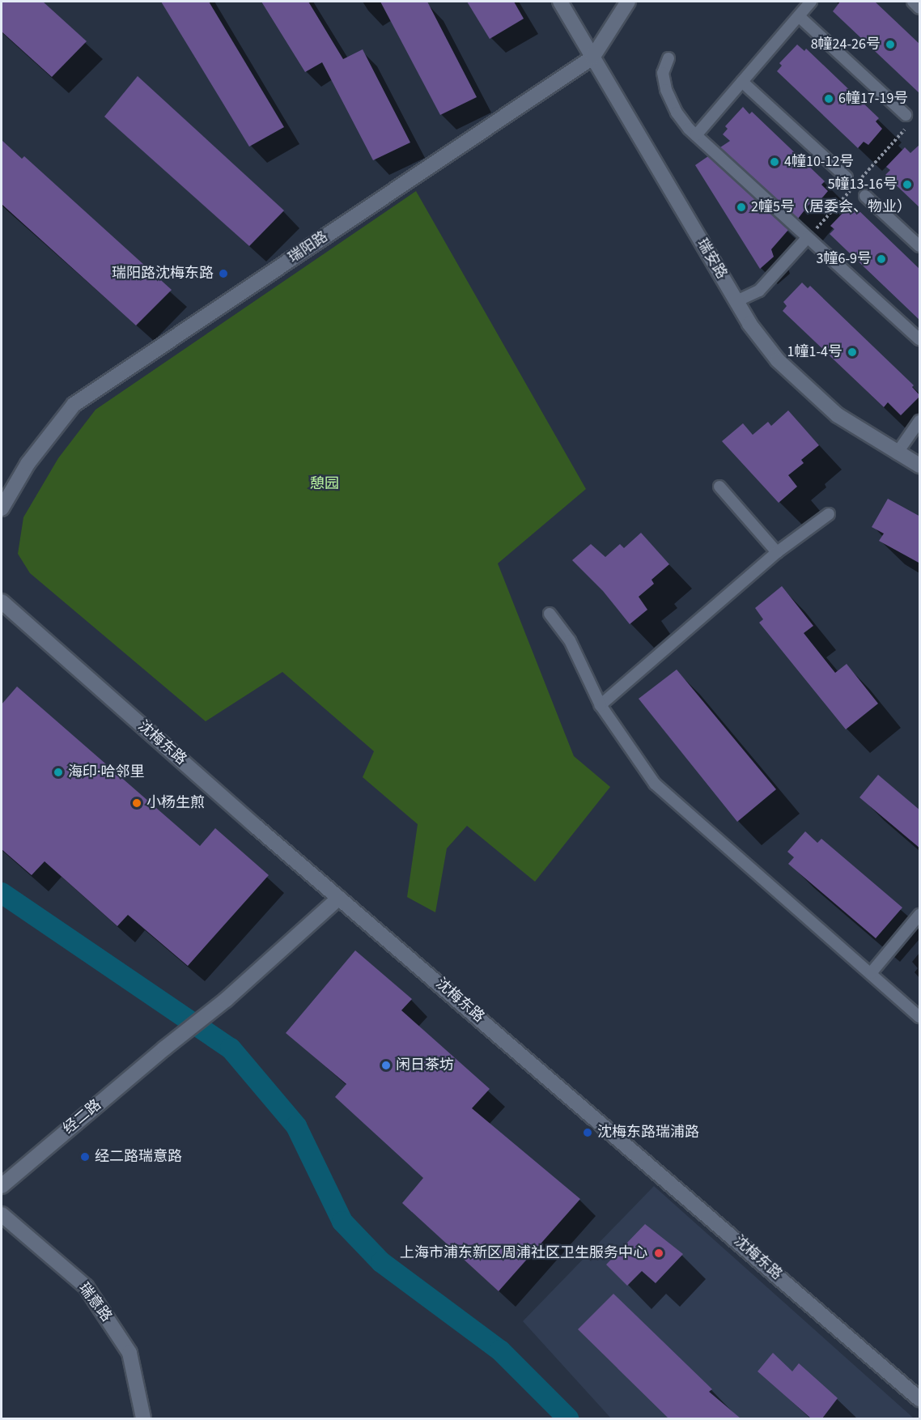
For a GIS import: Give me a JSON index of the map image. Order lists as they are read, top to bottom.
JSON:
{
  "streets": {
    "street": [
      "瑞阳路",
      "瑞安路",
      "沈梅东路",
      "经二路",
      "瑞意路"
    ]
  },
  "crossings": [
    ["瑞阳路", "瑞安路"],
    ["沈梅东路", "经二路"]
  ],
  "parks": ["憩园"],
  "places": [
    "8幢24-26号",
    "6幢17-19号",
    "4幢10-12号",
    "5幢13-16号",
    "2幢5号（居委会、物业）",
    "3幢6-9号",
    "瑞阳路沈梅东路",
    "1幢1-4号",
    "海印·哈邻里",
    "小杨生煎",
    "闲日茶坊",
    "沈梅东路瑞浦路",
    "经二路瑞意路",
    "上海市浦东新区周浦社区卫生服务中心"
  ]
}
